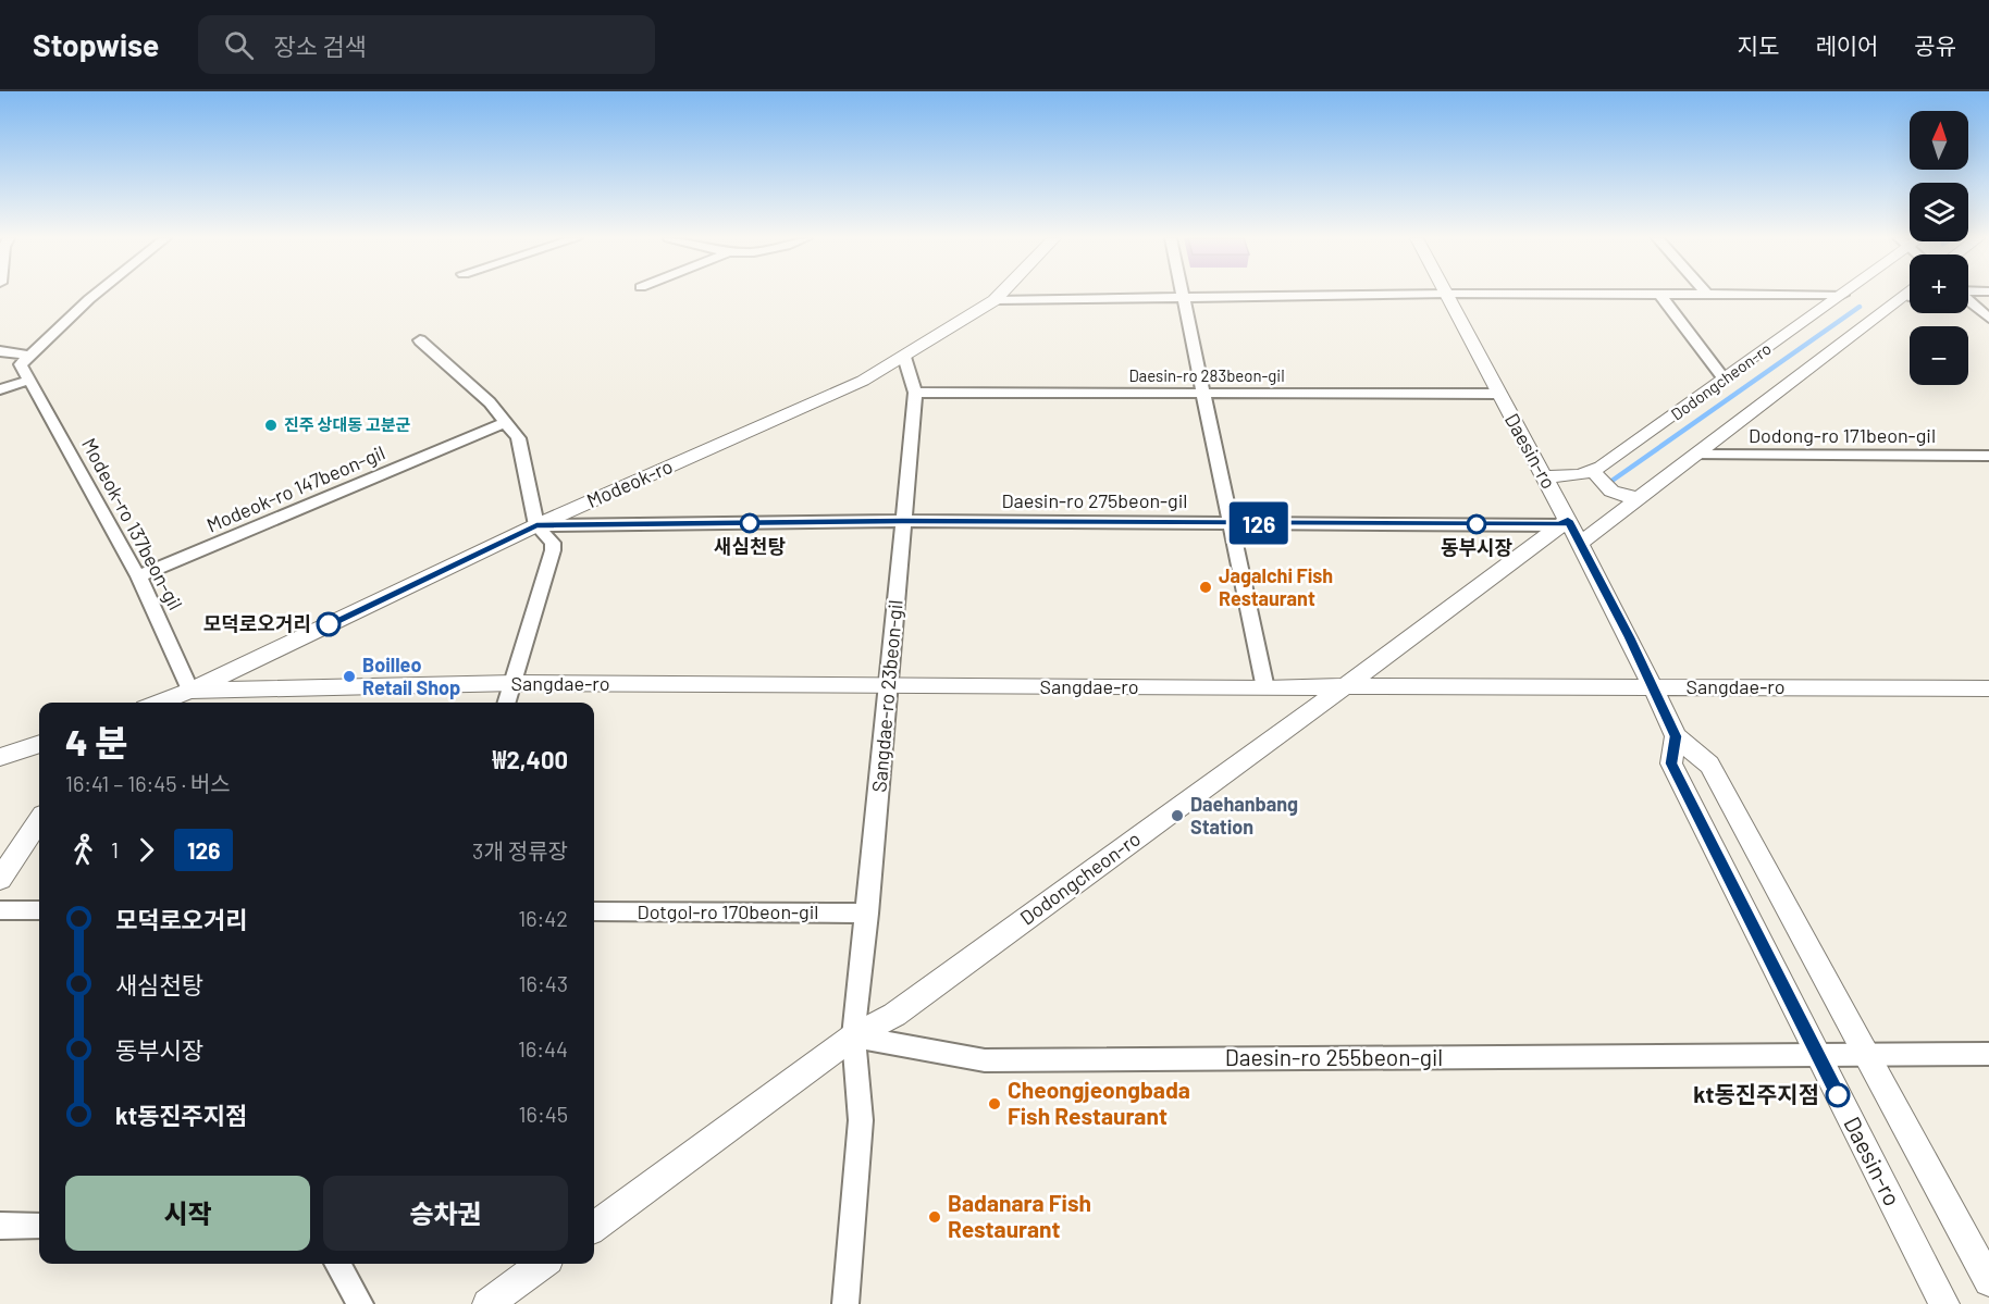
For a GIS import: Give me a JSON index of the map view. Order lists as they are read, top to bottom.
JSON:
{
  "streets": {
    "street": [
      "Daesin-ro 283beon-gil",
      "Dodongcheon-ro",
      "Dodong-ro 171beon-gil",
      "Daesin-ro",
      "Modeok-ro",
      "Modeok-ro 147beon-gil",
      "Daesin-ro 275beon-gil",
      "Modeok-ro 137beon-gil",
      "Sangdae-ro",
      "Sangdae-ro 23beon-gil",
      "Dotgol-ro 170beon-gil",
      "Daesin-ro 255beon-gil"
    ]
  },
  "crossings": [
    ["Daesin-ro 283beon-gil", "Daesin-ro"],
    ["Daesin-ro 283beon-gil", "Sangdae-ro 23beon-gil"],
    ["Dodongcheon-ro", "Daesin-ro"],
    ["Dodongcheon-ro", "Daesin-ro 275beon-gil"],
    ["Dodongcheon-ro", "Sangdae-ro"],
    ["Dodongcheon-ro", "Sangdae-ro 23beon-gil"],
    ["Dodongcheon-ro", "Daesin-ro 255beon-gil"],
    ["Daesin-ro", "Daesin-ro 275beon-gil"],
    ["Daesin-ro", "Sangdae-ro"],
    ["Daesin-ro", "Daesin-ro 255beon-gil"],
    ["Modeok-ro", "Daesin-ro 275beon-gil"],
    ["Modeok-ro", "Modeok-ro 137beon-gil"],
    ["Modeok-ro", "Sangdae-ro"],
    ["Modeok-ro", "Sangdae-ro 23beon-gil"],
    ["Modeok-ro 147beon-gil", "Modeok-ro 137beon-gil"],
    ["Daesin-ro 275beon-gil", "Sangdae-ro 23beon-gil"],
    ["Modeok-ro 137beon-gil", "Sangdae-ro"],
    ["Sangdae-ro", "Sangdae-ro 23beon-gil"],
    ["Sangdae-ro 23beon-gil", "Dotgol-ro 170beon-gil"],
    ["Sangdae-ro 23beon-gil", "Daesin-ro 255beon-gil"]
  ],
  "places": [
    "진주 상대동 고분군",
    "새심천탕",
    "동부시장",
    "Jagalchi Fish Restaurant",
    "모덕로오거리",
    "Boilleo Retail Shop",
    "Daehanbang Station",
    "kt동진주지점",
    "Cheongjeongbada Fish Restaurant",
    "Badanara Fish Restaurant"
  ],
  "lines": ["bus line 126"],
  "north": "top",
  "page": {
    "header": "Stopwise",
    "search": "장소 검색",
    "nav": ["지도", "레이어", "공유"],
    "on_map": "126",
    "map_buttons": ["+", "−"],
    "heading": ["4 분", "16:41 – 16:45 · 버스", "₩2,400"],
    "legs": ["1", "126", "3개 정류장"],
    "list": [
      {
        "name": "모덕로오거리",
        "value": "16:42"
      },
      {
        "name": "새심천탕",
        "value": "16:43"
      },
      {
        "name": "동부시장",
        "value": "16:44"
      },
      {
        "name": "kt동진주지점",
        "value": "16:45"
      }
    ],
    "buttons": ["시작", "승차권"]
  }
}
